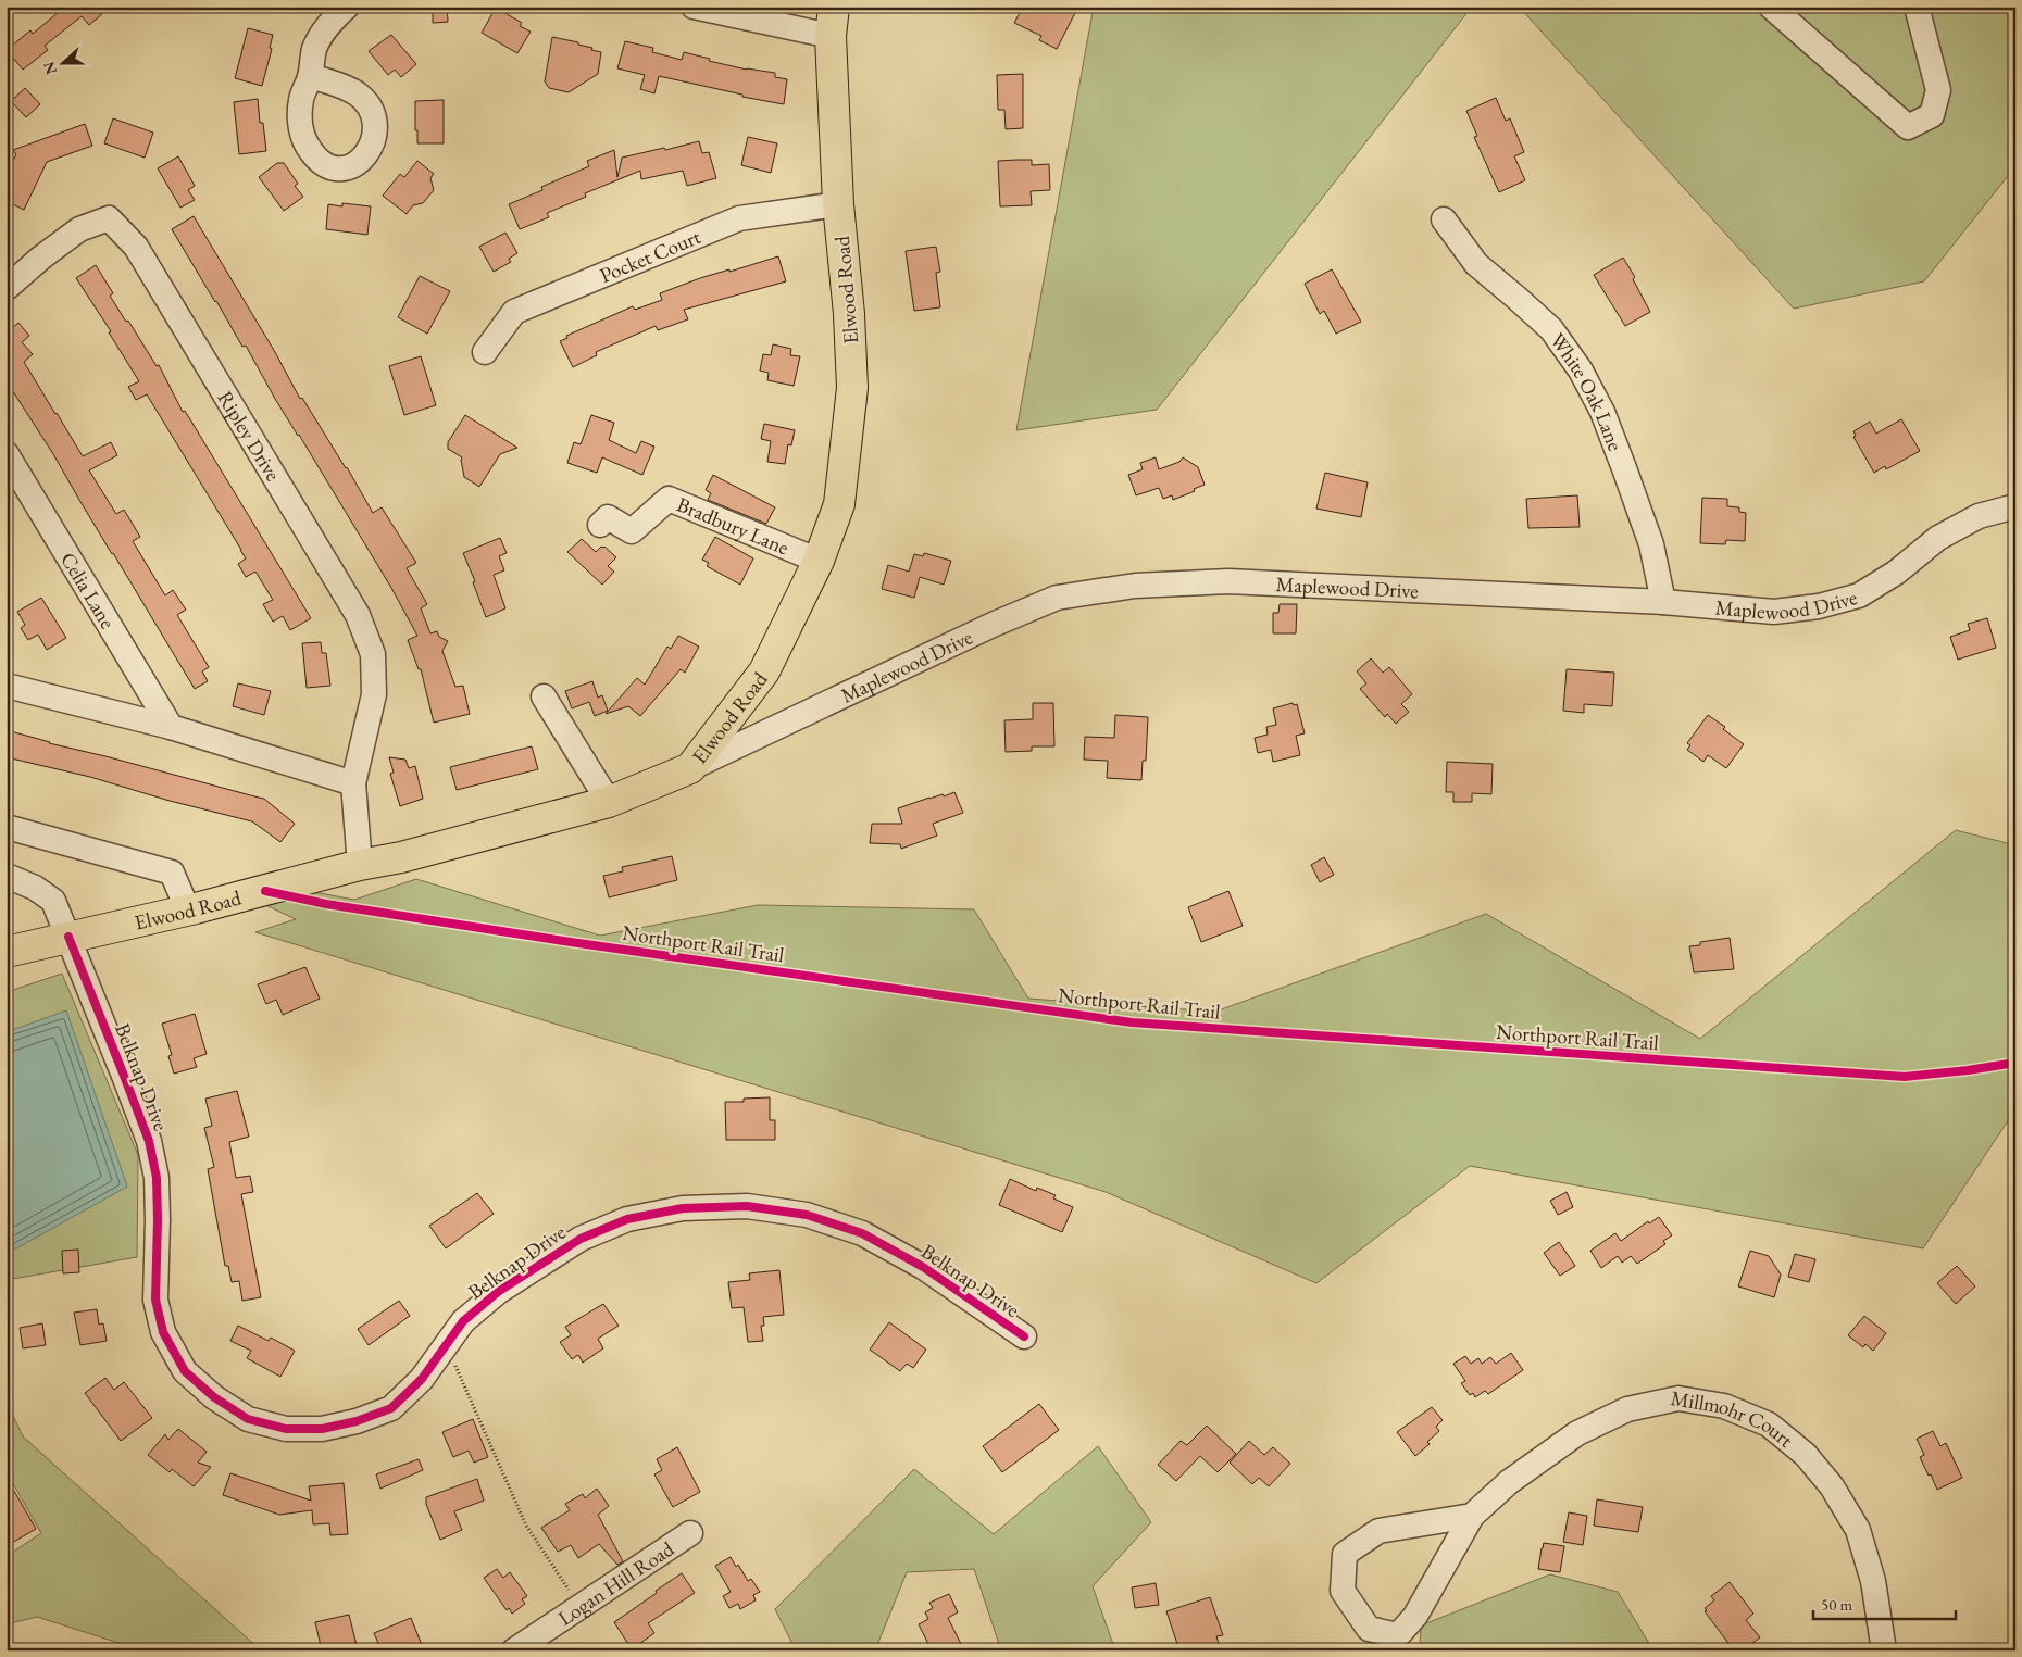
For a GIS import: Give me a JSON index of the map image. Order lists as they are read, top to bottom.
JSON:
{
  "streets": {
    "main road": ["Elwood Road"],
    "street": [
      "Pocket Court",
      "White Oak Lane",
      "Ripley Drive",
      "Bradbury Lane",
      "Maplewood Drive",
      "Celia Lane",
      "Belknap Drive",
      "Millmohr Court",
      "Logan Hill Road"
    ],
    "cycle path": ["Northport Rail Trail"]
  },
  "crossings": [
    ["Pocket Court", "Elwood Road"],
    ["Elwood Road", "Ripley Drive"],
    ["Elwood Road", "Bradbury Lane"],
    ["Elwood Road", "Maplewood Drive"],
    ["Elwood Road", "Belknap Drive"],
    ["White Oak Lane", "Maplewood Drive"]
  ],
  "scale_bar": "50 m",
  "north": "left"
}
